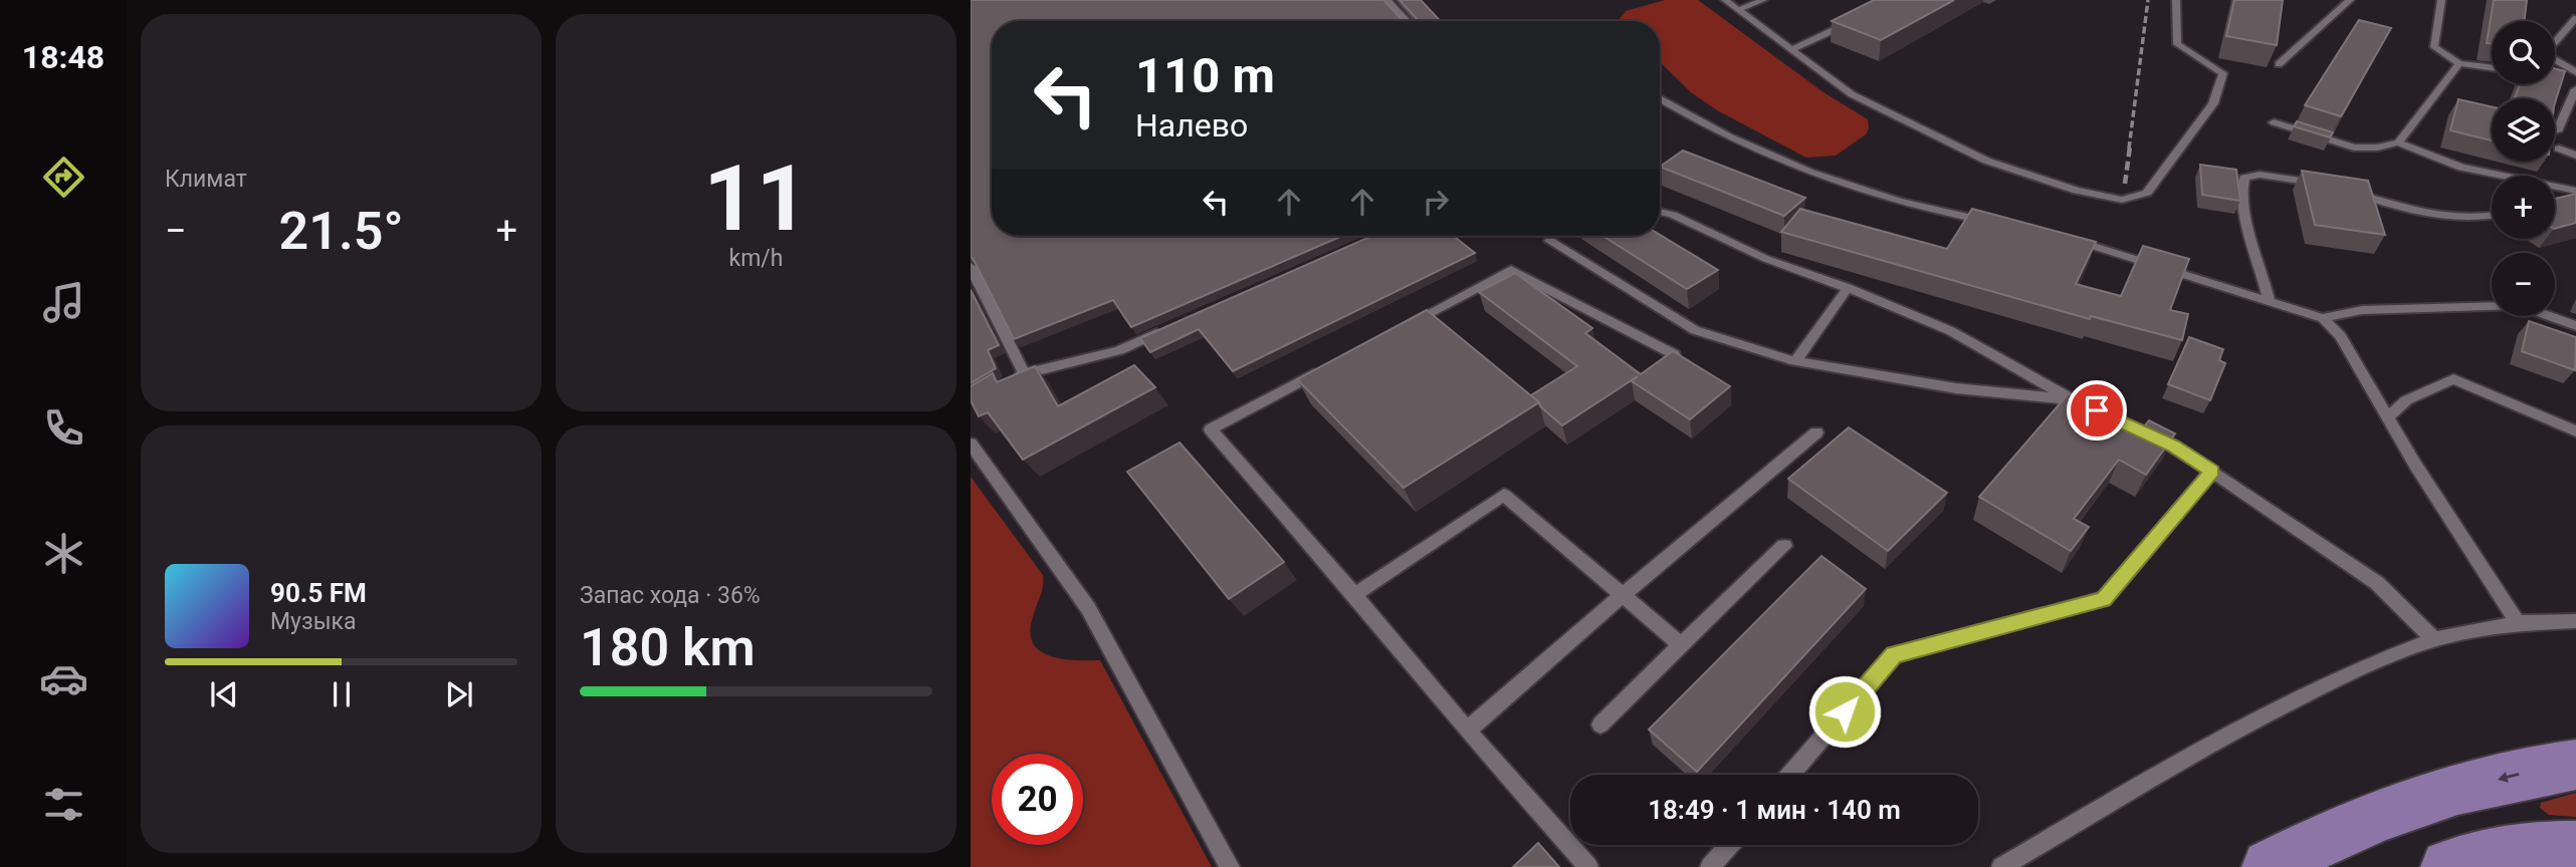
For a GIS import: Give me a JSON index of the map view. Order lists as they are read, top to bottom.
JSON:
{
  "page": {
    "tabs": "18:48",
    "tile": [
      "Климат",
      ["11", "km/h"],
      ["Запас хода · 36%", "180 km"]
    ],
    "map_buttons": ["+", "−"],
    "turn": ["110 m", "Налево"],
    "heat": ["−", "21.5°", "+"],
    "song": ["90.5 FM", "Музыка"],
    "limit": "20",
    "trip": "18:49 · 1 мин · 140 m"
  }
}
